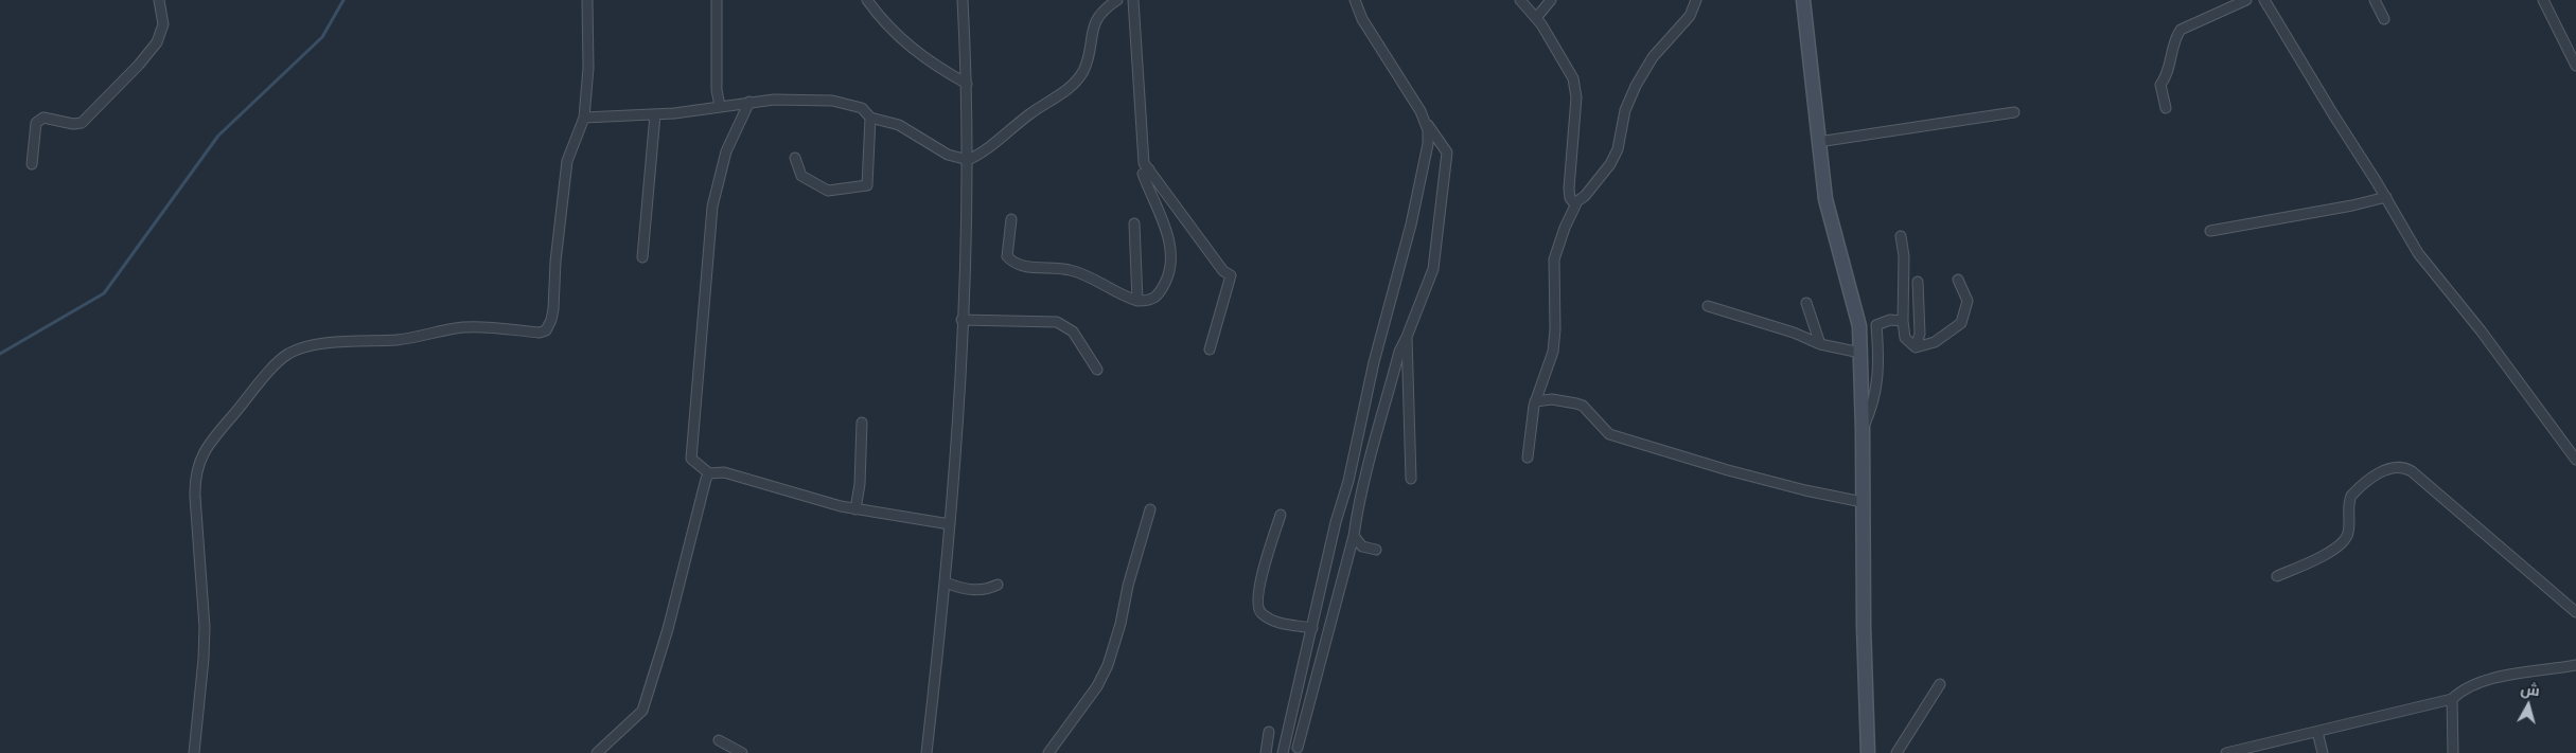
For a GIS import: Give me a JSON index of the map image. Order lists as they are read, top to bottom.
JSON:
{
  "north": "top"
}
